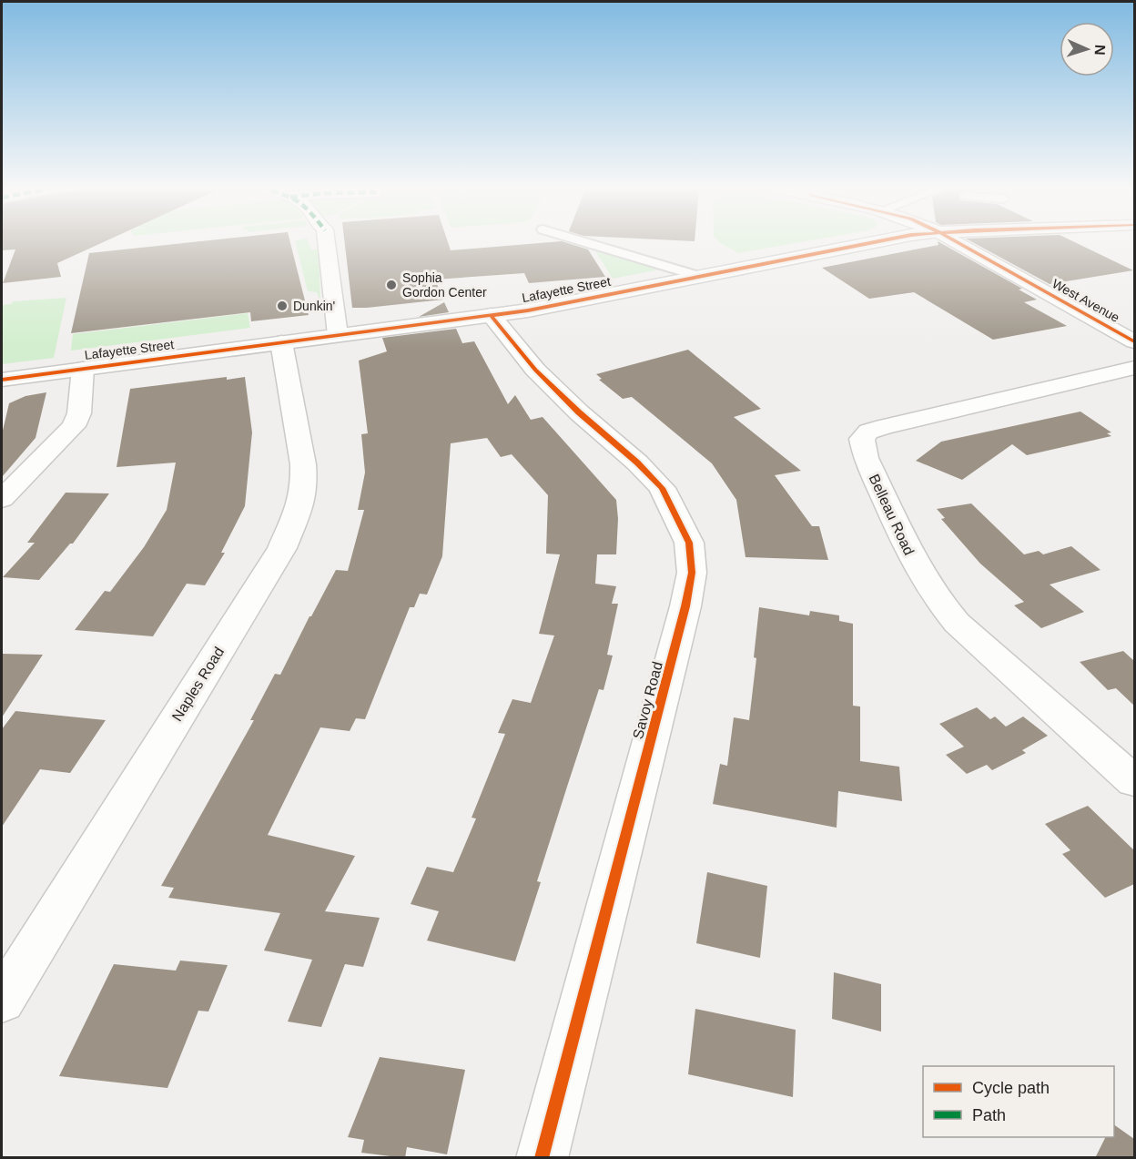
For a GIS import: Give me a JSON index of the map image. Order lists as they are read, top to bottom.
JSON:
{
  "streets": {
    "main road": [
      "Lafayette Street",
      "West Avenue",
      "Belleau Road",
      "Naples Road",
      "Savoy Road"
    ]
  },
  "crossings": [
    ["Lafayette Street", "Naples Road"],
    ["Lafayette Street", "Savoy Road"]
  ],
  "places": ["Sophia Gordon Center", "Dunkin'"],
  "legend": ["Cycle path", "Path"],
  "north": "right"
}
